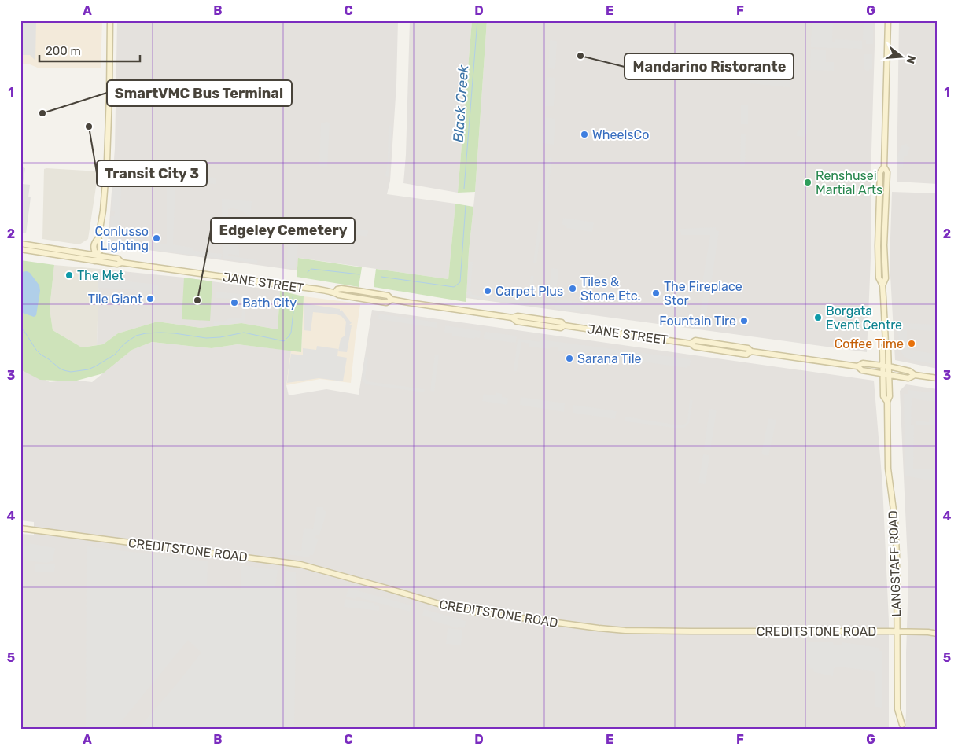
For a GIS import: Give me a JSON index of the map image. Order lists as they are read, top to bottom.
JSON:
{
  "streets": {
    "street": ["JANE STREET", "CREDITSTONE ROAD", "LANGSTAFF ROAD"]
  },
  "crossings": [
    ["JANE STREET", "LANGSTAFF ROAD"],
    ["CREDITSTONE ROAD", "LANGSTAFF ROAD"]
  ],
  "water": ["Black Creek"],
  "places": [
    "Mandarino Ristorante",
    "SmartVMC Bus Terminal",
    "Transit City 3",
    "WheelsCo",
    "Renshusei Martial Arts",
    "Conlusso Lighting",
    "The Met",
    "Tiles & Stone Etc.",
    "Carpet Plus",
    "The Fireplace Stor",
    "Tile Giant",
    "Edgeley Cemetery",
    "Bath City",
    "Borgata Event Centre",
    "Fountain Tire",
    "Coffee Time",
    "Sarana Tile"
  ],
  "scale_bar": "200 m",
  "north": "right",
  "grid": {
    "columns": [
      "A",
      "B",
      "C",
      "D",
      "E",
      "F",
      "G"
    ],
    "rows": [
      "1",
      "2",
      "3",
      "4",
      "5"
    ]
  }
}
